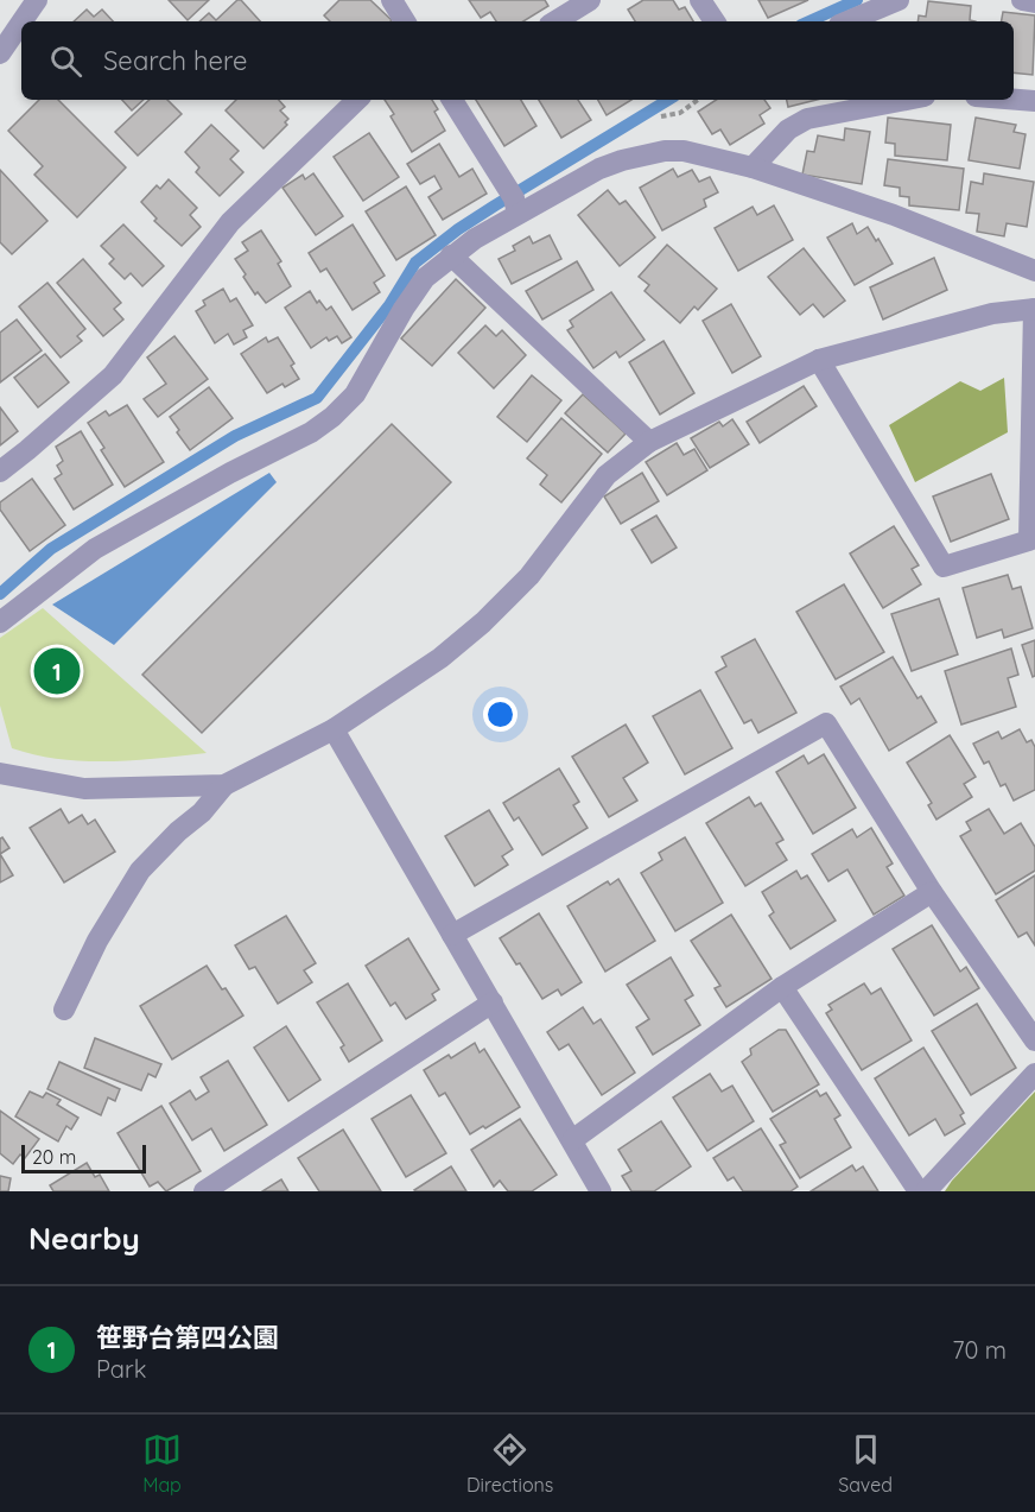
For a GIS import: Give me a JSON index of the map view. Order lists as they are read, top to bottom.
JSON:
{
  "scale_bar": "20 m",
  "page": {
    "search": "Search here",
    "pins": "1",
    "scale": "20 m",
    "heading": "Nearby",
    "list": [
      {
        "mark": "1",
        "name": "笹野台第四公園",
        "note": "Park",
        "value": "70 m"
      }
    ],
    "nav": ["Map", "Directions", "Saved"]
  }
}
